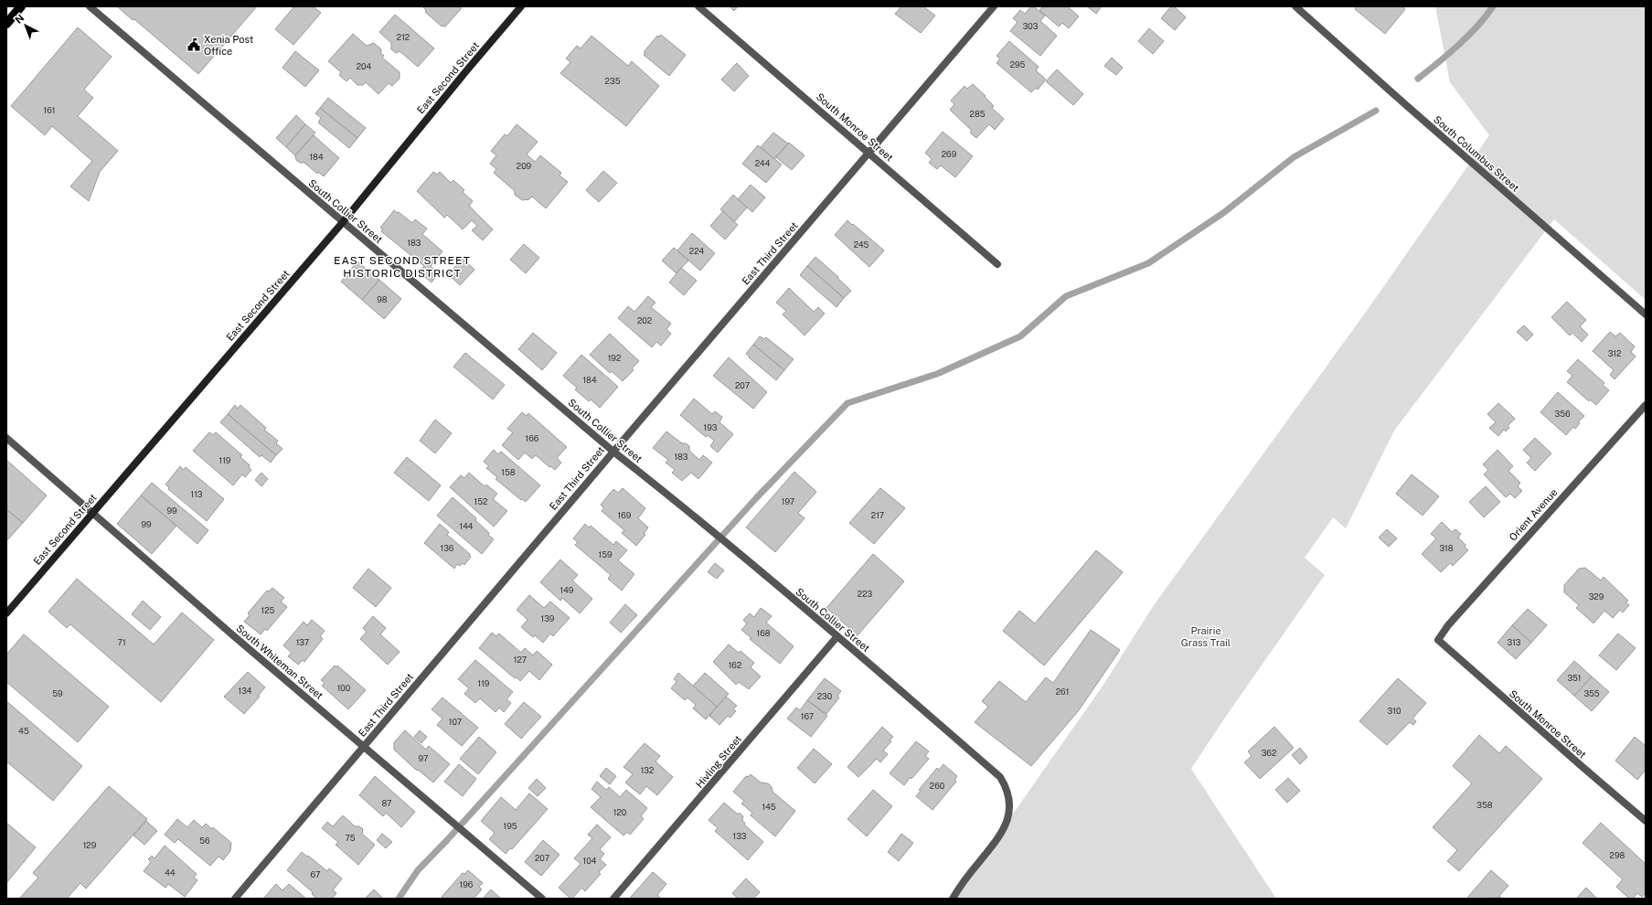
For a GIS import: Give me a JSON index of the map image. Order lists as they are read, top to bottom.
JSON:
{
  "streets": {
    "main road": ["East Second Street"],
    "street": [
      "South Monroe Street",
      "South Columbus Street",
      "South Collier Street",
      "East Third Street",
      "Orient Avenue",
      "South Whiteman Street",
      "Hivling Street"
    ]
  },
  "crossings": [
    ["East Second Street", "South Collier Street"],
    ["East Second Street", "South Whiteman Street"],
    ["South Monroe Street", "East Third Street"],
    ["South Monroe Street", "Orient Avenue"],
    ["South Collier Street", "East Third Street"],
    ["South Collier Street", "Hivling Street"],
    ["East Third Street", "South Whiteman Street"]
  ],
  "districts": ["EAST SECOND STREET HISTORIC DISTRICT"],
  "parks": ["Prairie Grass Trail"],
  "places": {
    "public building": ["Xenia Post Office"]
  },
  "house_numbers": [
    "303",
    "212",
    "295",
    "204",
    "235",
    "161",
    "285",
    "269",
    "184",
    "244",
    "209",
    "183",
    "245",
    "224",
    "98",
    "202",
    "312",
    "192",
    "184",
    "207",
    "356",
    "193",
    "166",
    "183",
    "119",
    "158",
    "113",
    "152",
    "197",
    "99",
    "169",
    "217",
    "99",
    "144",
    "136",
    "318",
    "159",
    "149",
    "223",
    "329",
    "125",
    "139",
    "168",
    "71",
    "137",
    "313",
    "127",
    "162",
    "351",
    "119",
    "100",
    "134",
    "261",
    "59",
    "355",
    "230",
    "310",
    "167",
    "107",
    "45",
    "362",
    "97",
    "132",
    "260",
    "87",
    "358",
    "145",
    "120",
    "195",
    "133",
    "75",
    "56",
    "129",
    "298",
    "207",
    "104",
    "44",
    "67",
    "196"
  ],
  "north": "top left"
}
